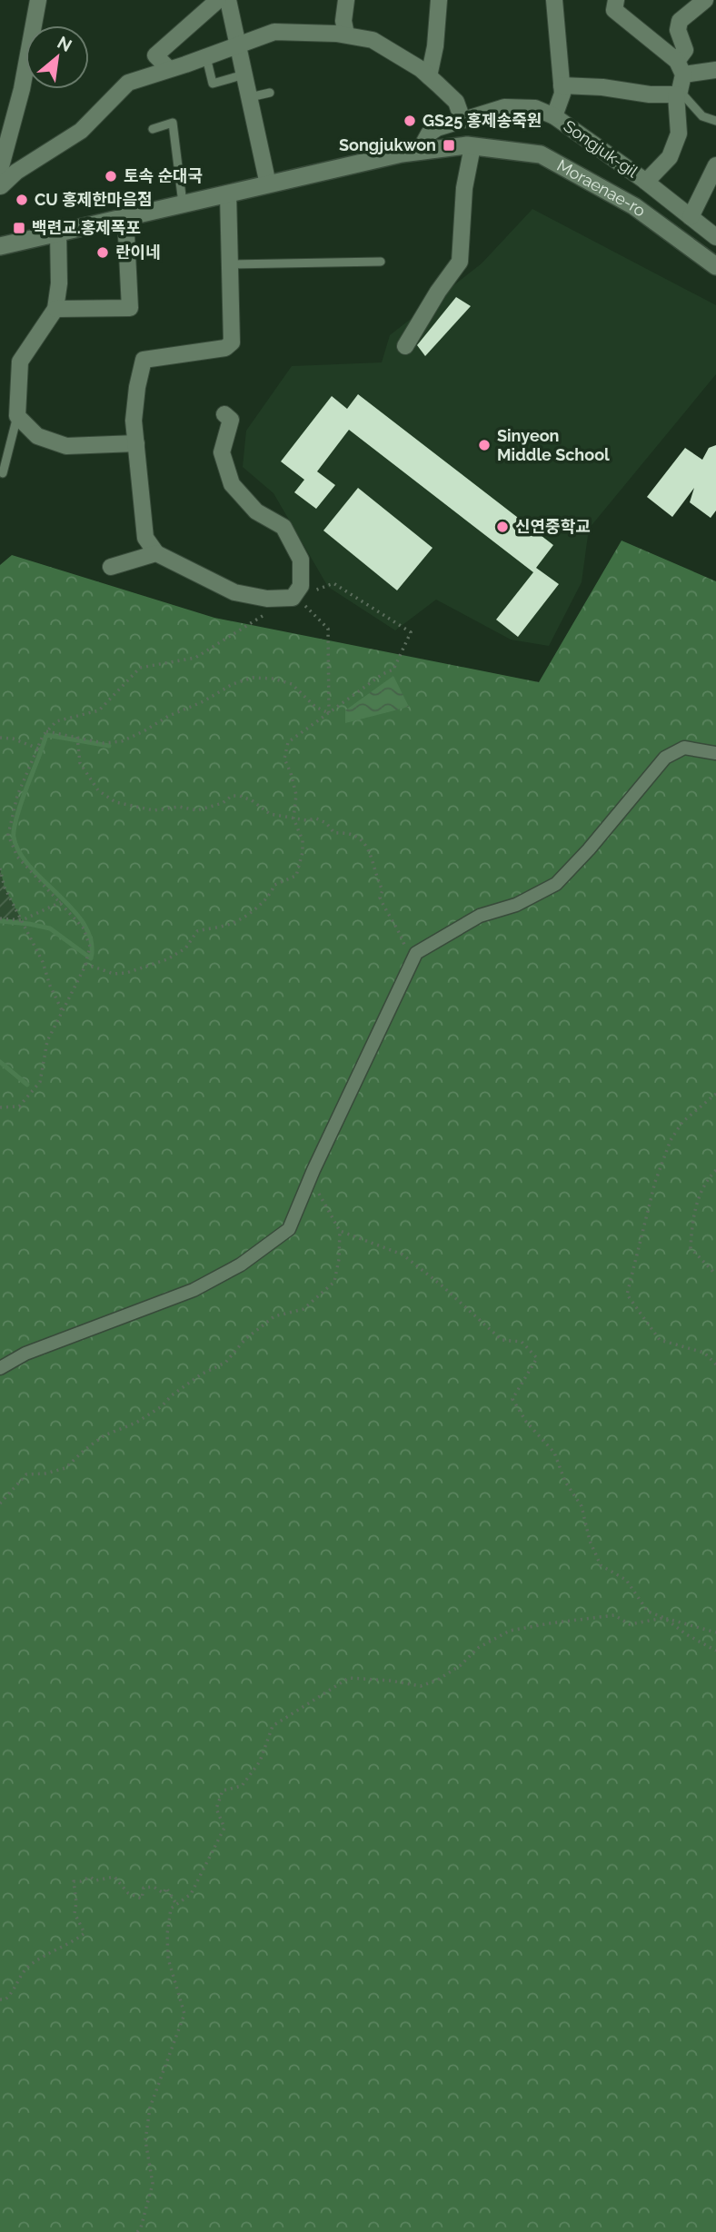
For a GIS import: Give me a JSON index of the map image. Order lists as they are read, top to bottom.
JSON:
{
  "streets": {
    "main road": ["Moraenae-ro"],
    "street": ["Songjuk-gil"]
  },
  "crossings": [
    ["Songjuk-gil", "Moraenae-ro"]
  ],
  "places": {
    "other": [
      "GS25 홍제송죽원",
      "토속 순대국",
      "CU 홍제한마음점",
      "란이네",
      "Sinyeon Middle School",
      "신연중학교"
    ],
    "transit": ["Songjukwon", "백련교.홍제폭포"]
  },
  "north": "top right"
}
